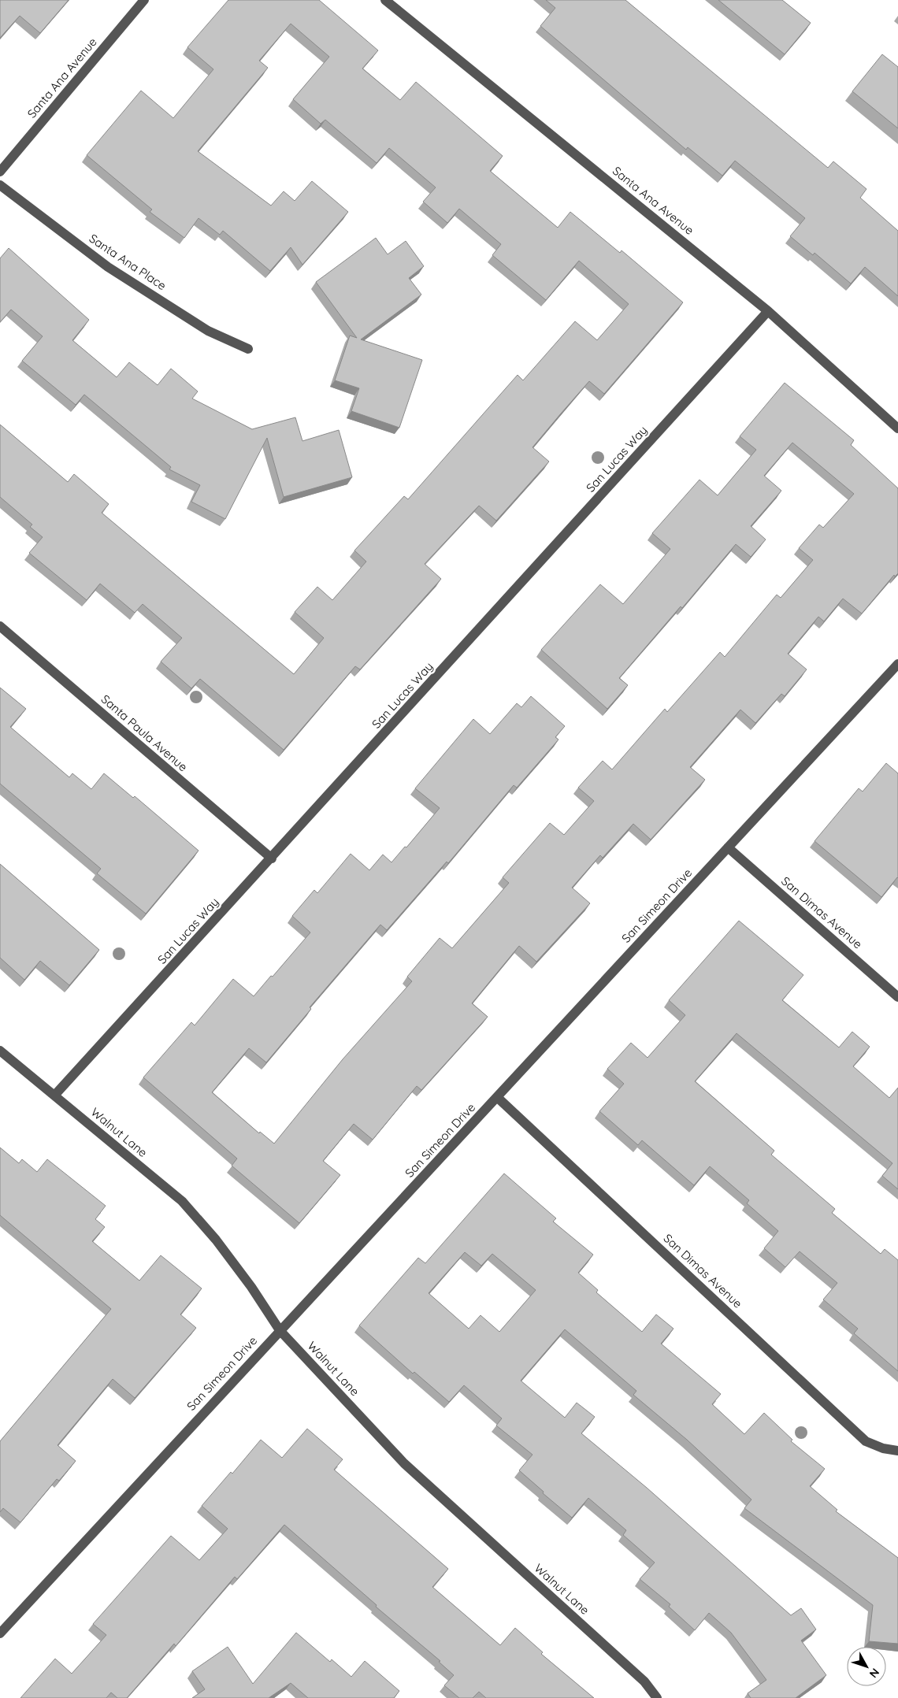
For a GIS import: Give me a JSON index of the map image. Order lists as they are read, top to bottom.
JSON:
{
  "streets": {
    "street": [
      "Santa Ana Avenue",
      "Santa Ana Place",
      "San Lucas Way",
      "Santa Paula Avenue",
      "San Simeon Drive",
      "San Dimas Avenue",
      "Walnut Lane"
    ]
  },
  "crossings": [
    ["Santa Ana Avenue", "San Lucas Way"],
    ["San Lucas Way", "Santa Paula Avenue"],
    ["San Lucas Way", "Walnut Lane"],
    ["San Simeon Drive", "San Dimas Avenue"],
    ["San Simeon Drive", "Walnut Lane"]
  ],
  "north": "bottom right"
}
